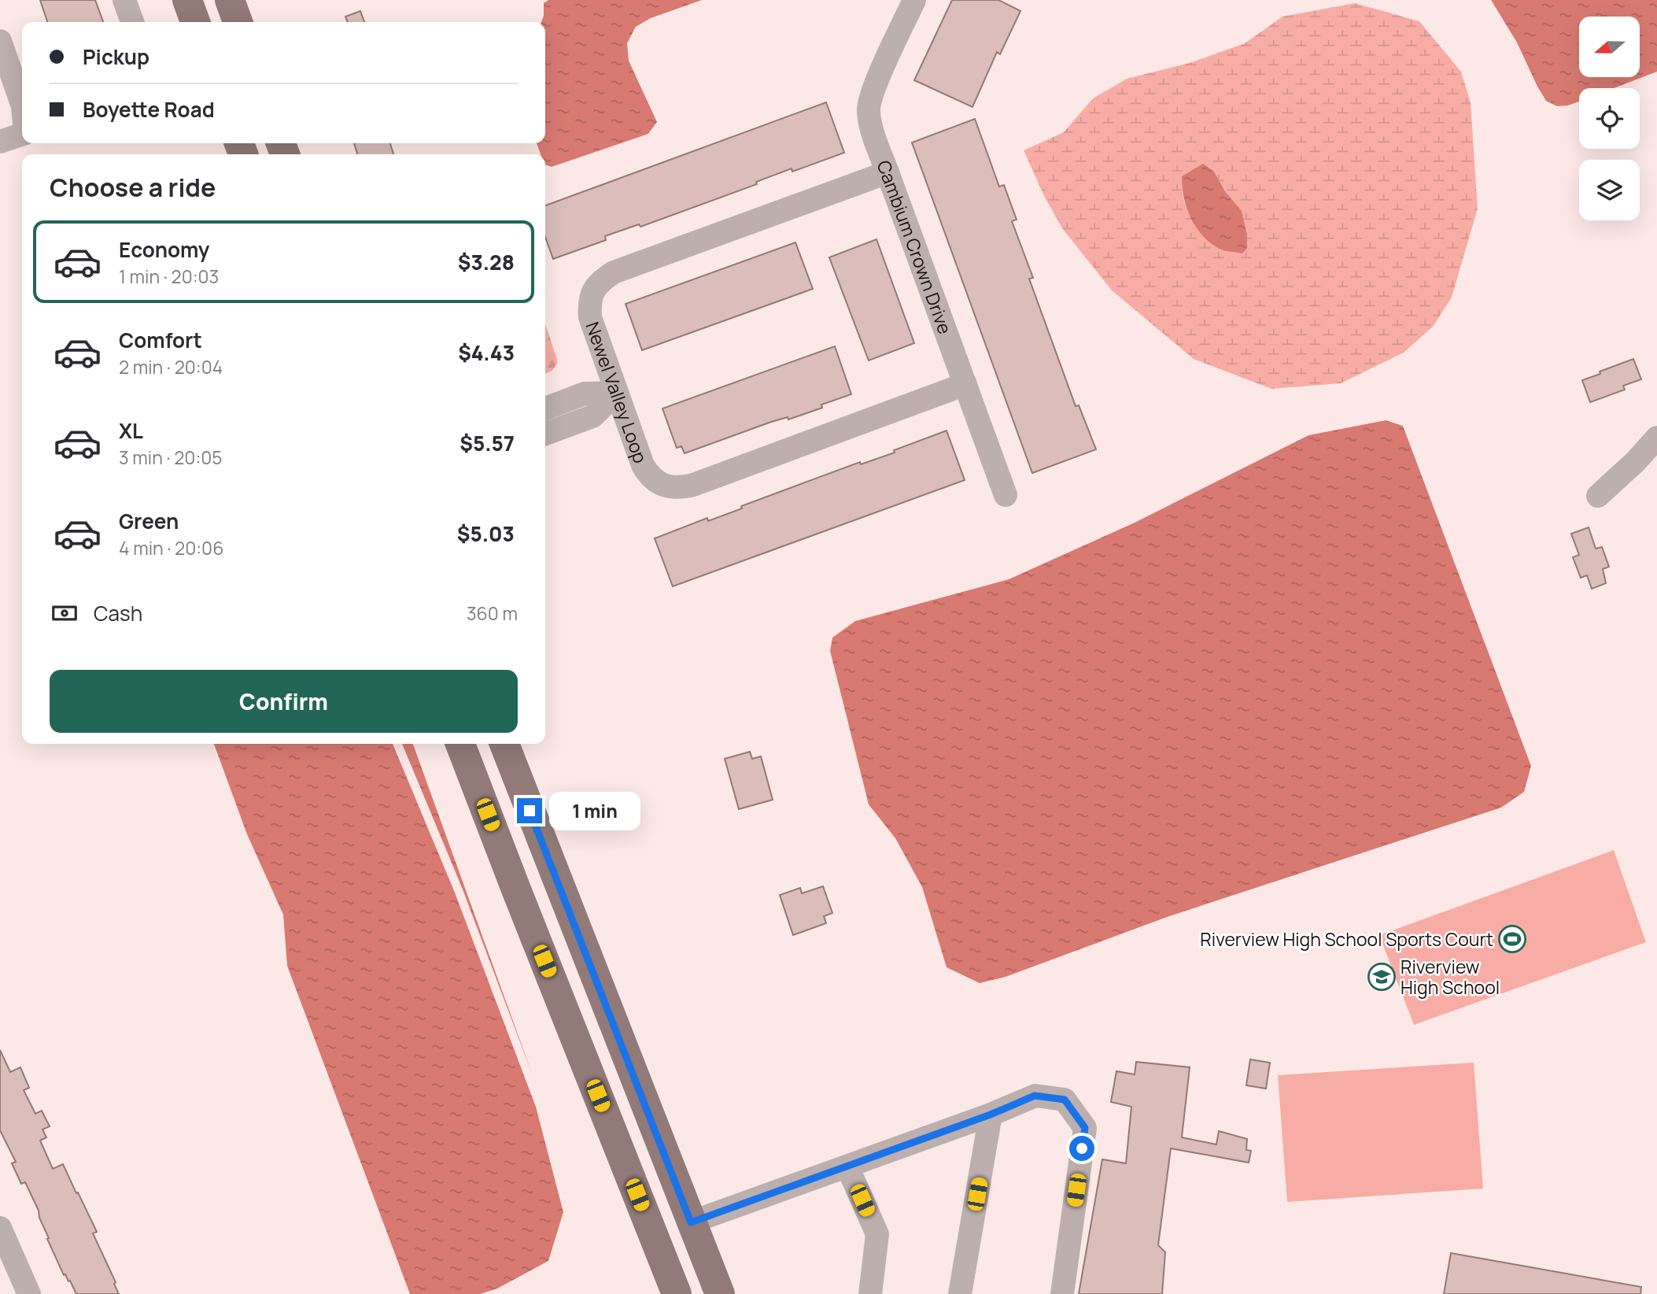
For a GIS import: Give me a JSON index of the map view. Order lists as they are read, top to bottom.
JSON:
{
  "streets": {
    "street": ["Cambium Crown Drive", "Newel Valley Loop"]
  },
  "crossings": [
    ["Cambium Crown Drive", "Newel Valley Loop"]
  ],
  "places": {
    "sports": ["Riverview High School Sports Court"],
    "school or university": ["Riverview High School"]
  },
  "north": "left",
  "page": {
    "banner": ["Pickup", "Boyette Road"],
    "heading": "Choose a ride",
    "list": [
      {
        "name": "Economy",
        "note": "1 min · 20:03",
        "value": "$3.28"
      },
      {
        "name": "Comfort",
        "note": "2 min · 20:04",
        "value": "$4.43"
      },
      {
        "name": "XL",
        "note": "3 min · 20:05",
        "value": "$5.57"
      },
      {
        "name": "Green",
        "note": "4 min · 20:06",
        "value": "$5.03"
      }
    ],
    "pay": ["Cash", "360 m"],
    "buttons": "Confirm",
    "bubble": "1 min"
  }
}
